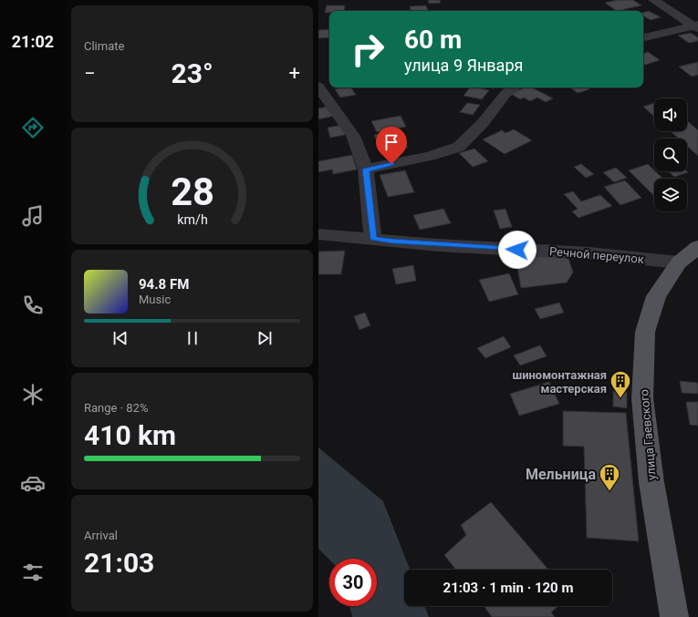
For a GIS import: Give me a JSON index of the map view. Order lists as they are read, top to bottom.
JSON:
{
  "streets": {
    "main road": ["улица Гаевского"],
    "street": ["Речной переулок"]
  },
  "crossings": [
    ["Речной переулок", "улица Гаевского"]
  ],
  "places": {
    "building": ["шиномонтажная мастерская", "Мельница"]
  },
  "page": {
    "tabs": "21:02",
    "tile": [
      "Climate",
      ["Range · 82%", "410 km"],
      ["Arrival", "21:03"]
    ],
    "turn": ["60 m", "улица 9 Января"],
    "heat": ["−", "23°", "+"],
    "song": ["94.8 FM", "Music"],
    "limit": "30",
    "trip": "21:03 · 1 min · 120 m",
    "gauge": ["28", "km/h"]
  }
}
